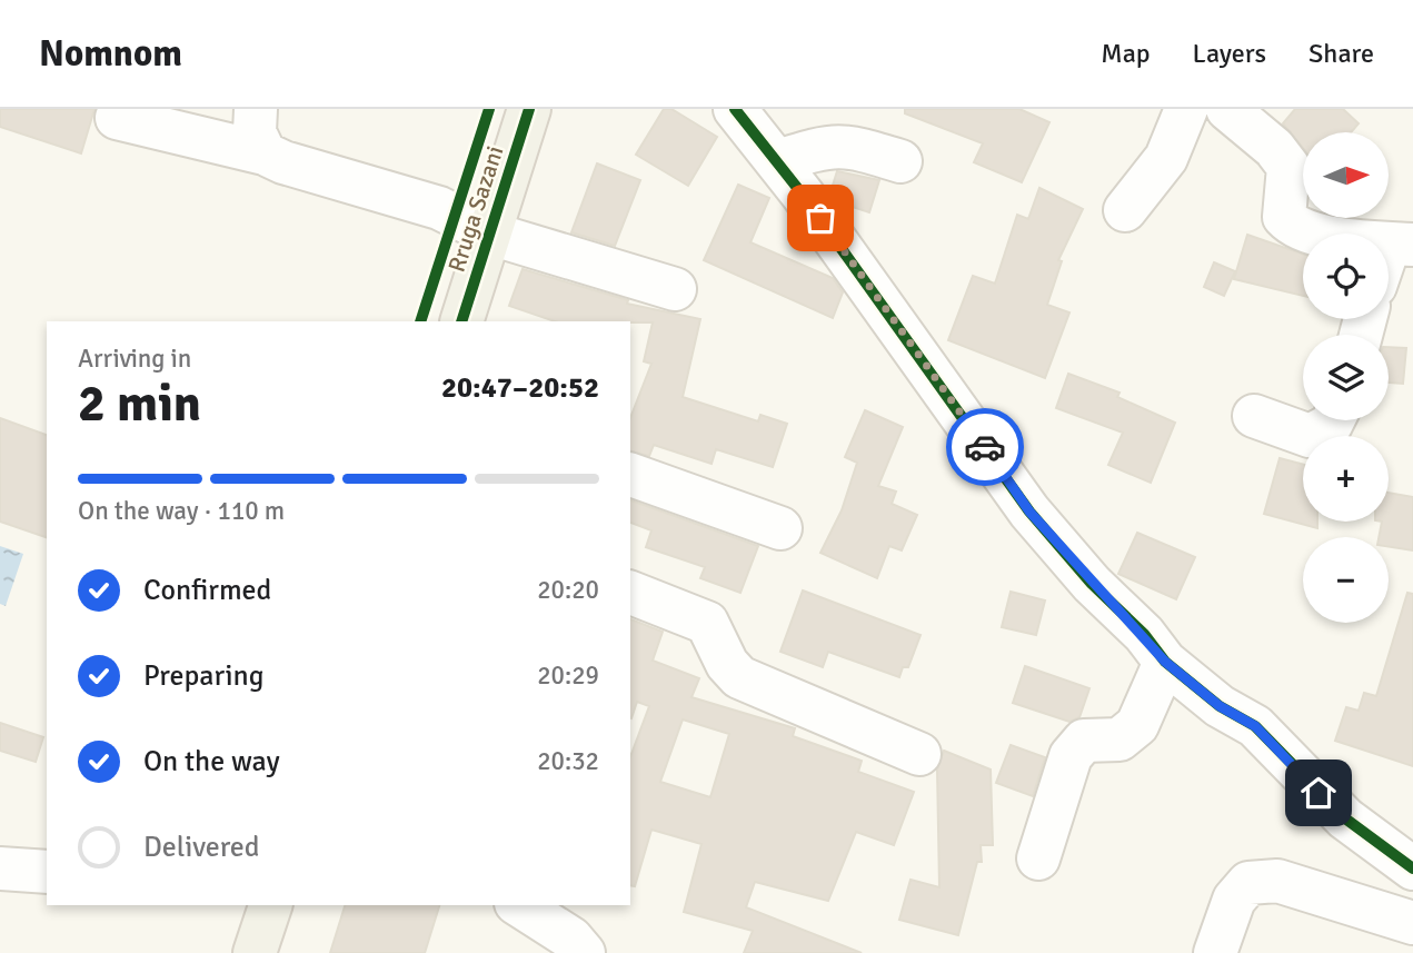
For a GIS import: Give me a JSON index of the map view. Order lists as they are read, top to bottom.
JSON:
{
  "streets": {
    "main road": ["Rruga Sazani"]
  },
  "north": "right",
  "page": {
    "header": "Nomnom",
    "nav": ["Map", "Layers", "Share"],
    "map_buttons": ["+", "−"],
    "heading": ["2 min", "Arriving in", "20:47–20:52"],
    "bar": "On the way · 110 m",
    "list": [
      ["Confirmed", "20:20"],
      ["Preparing", "20:29"],
      ["On the way", "20:32"],
      "Delivered"
    ]
  }
}
